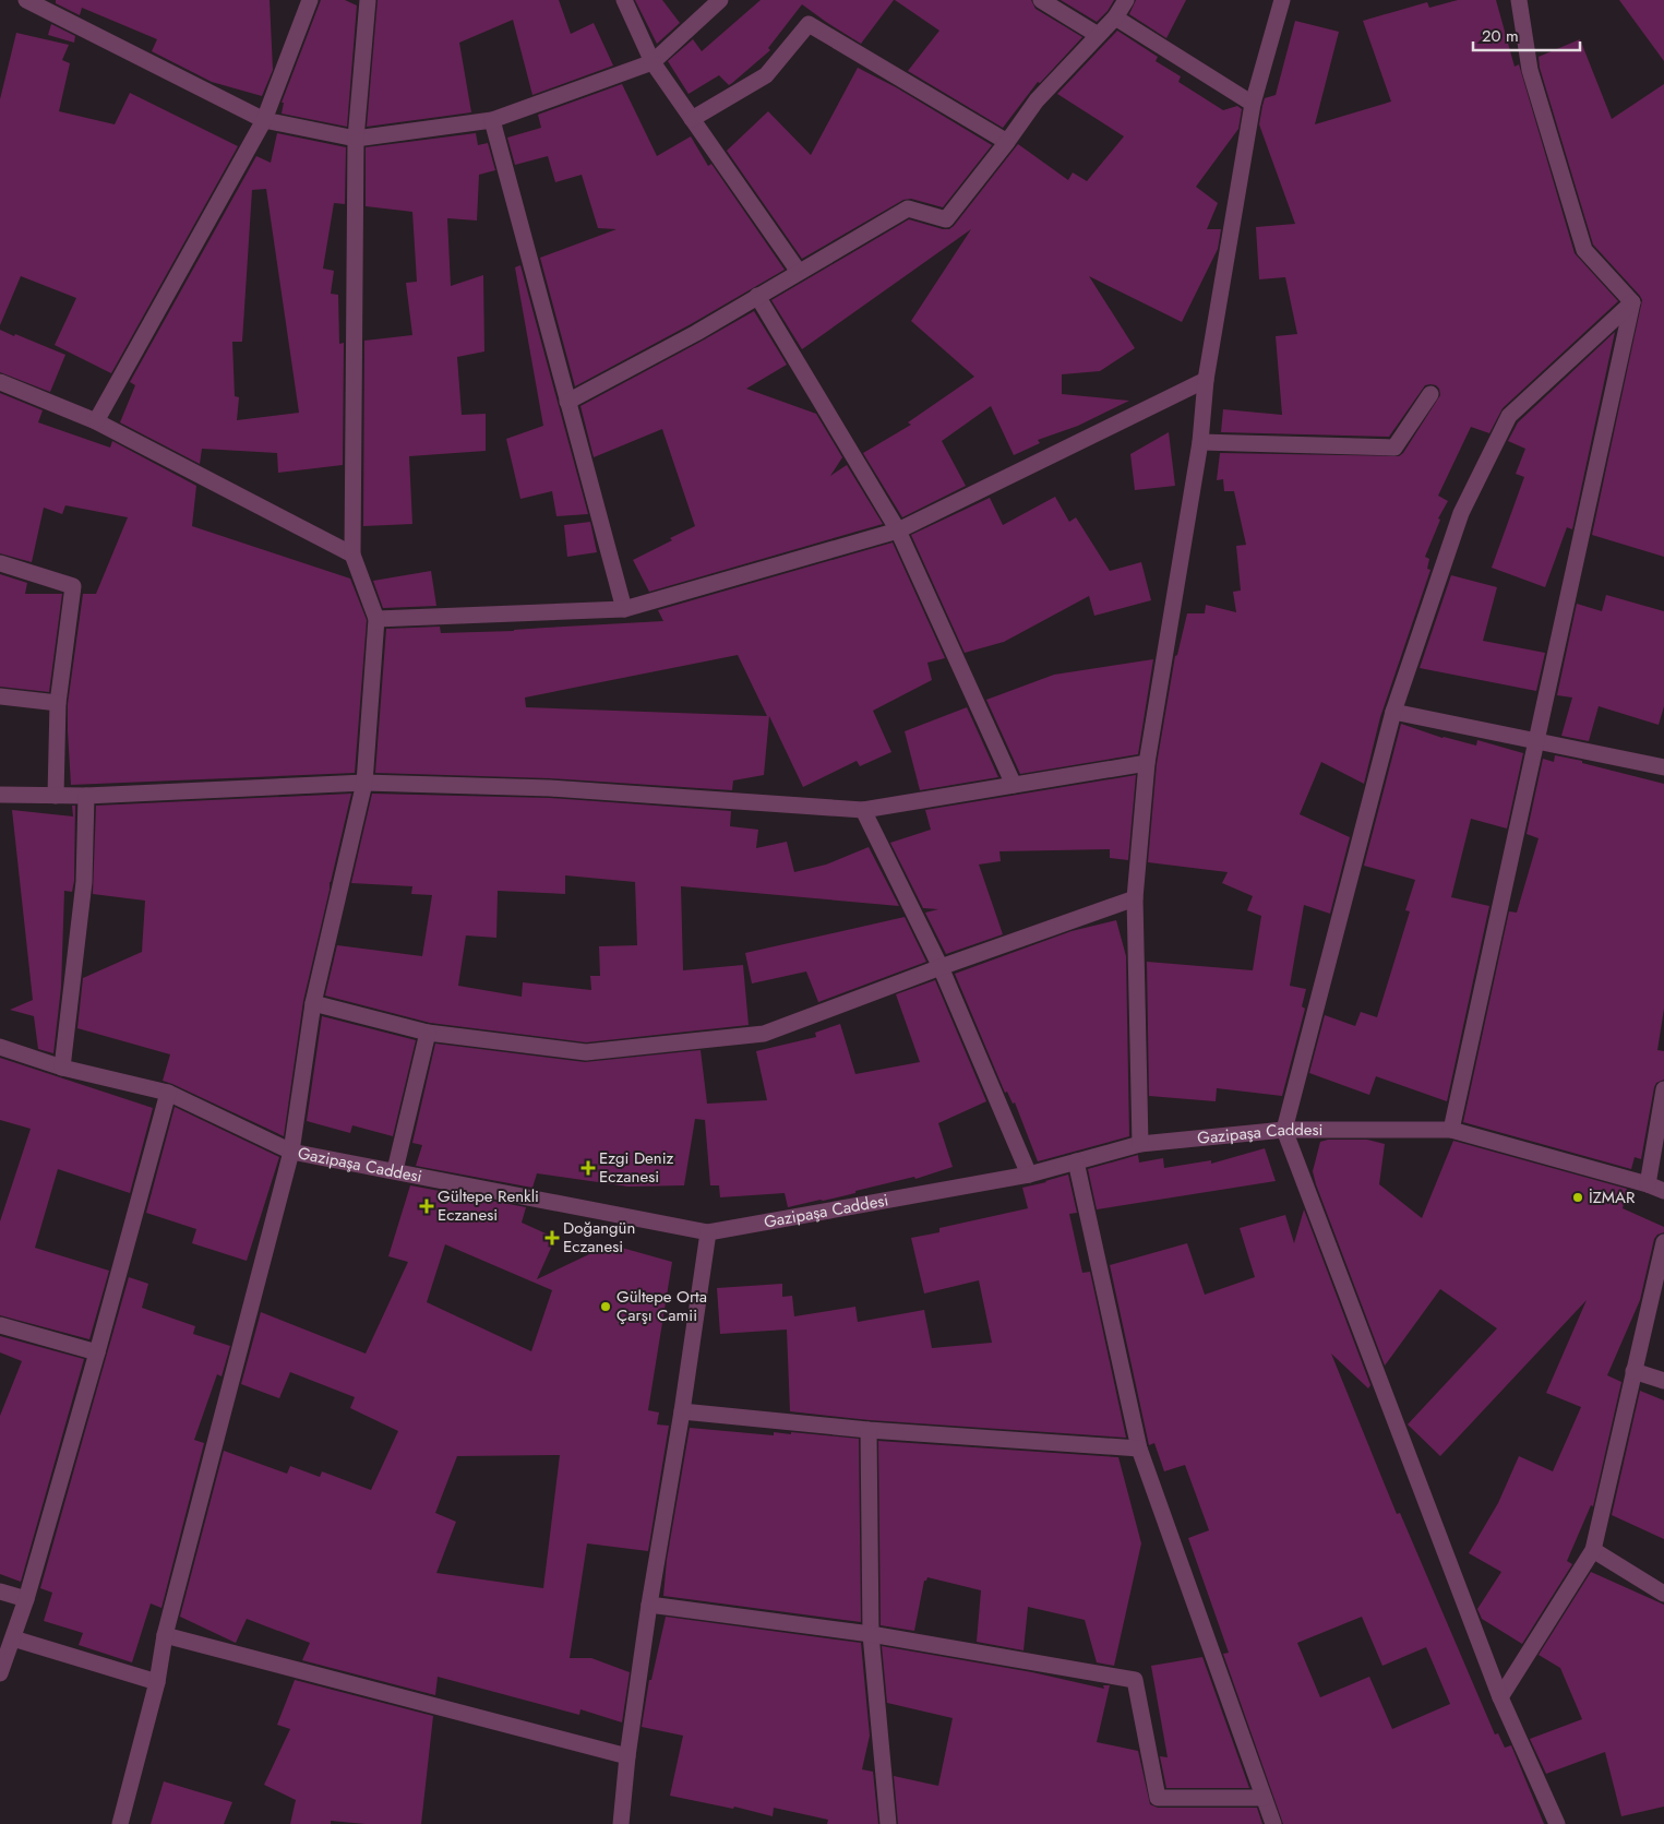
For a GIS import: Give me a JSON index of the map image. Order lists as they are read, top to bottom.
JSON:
{
  "streets": {
    "street": ["Gazipaşa Caddesi"]
  },
  "places": {
    "health": ["Ezgi Deniz Eczanesi", "Gültepe Renkli Eczanesi", "Doğangün Eczanesi"],
    "other": ["İZMAR", "Gültepe Orta Çarşı Camii"]
  },
  "scale_bar": "20 m"
}
